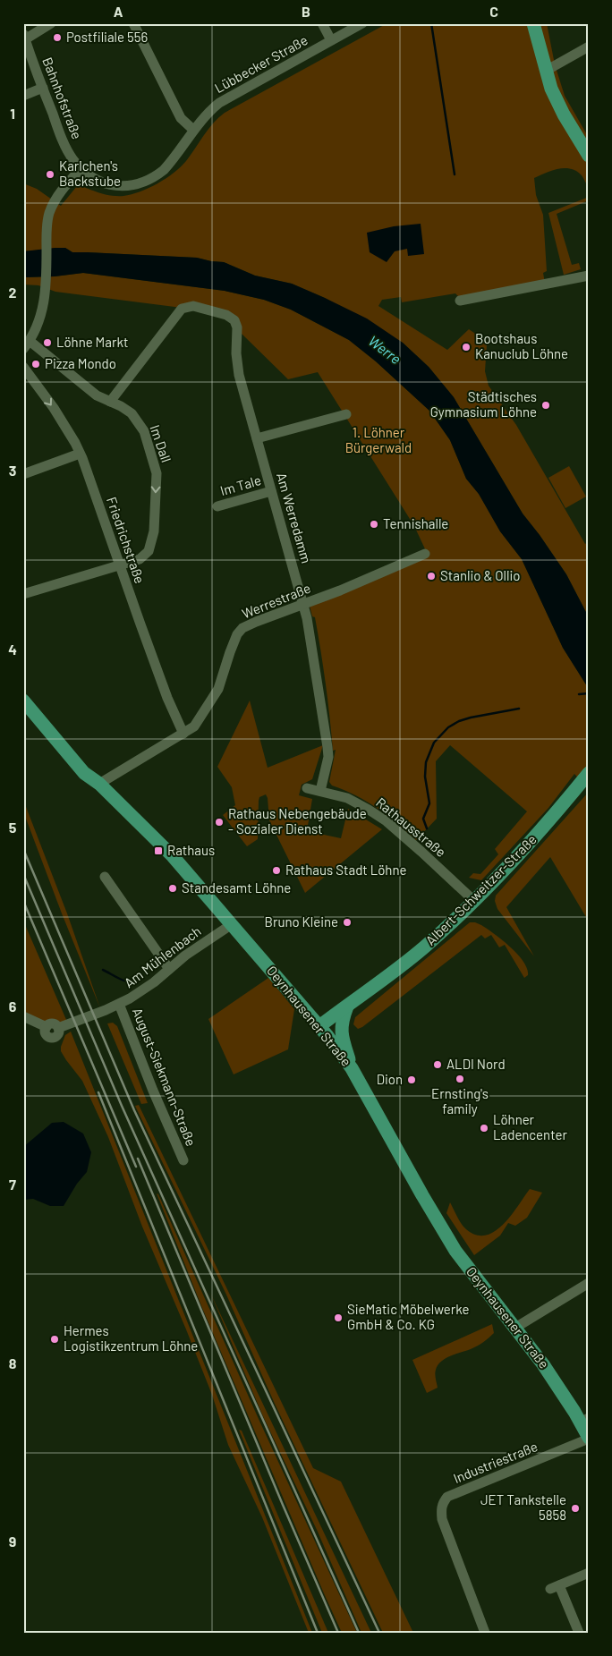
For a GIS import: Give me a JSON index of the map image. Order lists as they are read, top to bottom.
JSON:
{
  "streets": {
    "main road": ["Albert-Schweitzer-Straße", "Oeynhausener Straße"],
    "street": [
      "Lübbecker Straße",
      "Bahnhofstraße",
      "Im Dall",
      "Im Tale",
      "Am Werredamm",
      "Friedrichstraße",
      "Werrestraße",
      "Rathausstraße",
      "Am Mühlenbach",
      "August-Siekmann-Straße",
      "Industriestraße"
    ]
  },
  "crossings": [
    ["Lübbecker Straße", "Bahnhofstraße"],
    ["Im Dall", "Am Werredamm"],
    ["Im Dall", "Friedrichstraße"],
    ["Im Tale", "Am Werredamm"],
    ["Am Werredamm", "Werrestraße"],
    ["Friedrichstraße", "Werrestraße"],
    ["Werrestraße", "Oeynhausener Straße"],
    ["Rathausstraße", "Albert-Schweitzer-Straße"],
    ["Albert-Schweitzer-Straße", "Oeynhausener Straße"],
    ["Am Mühlenbach", "Oeynhausener Straße"],
    ["Am Mühlenbach", "August-Siekmann-Straße"],
    ["Oeynhausener Straße", "Industriestraße"]
  ],
  "one_way": ["Im Dall"],
  "water": ["Werre"],
  "parks": ["1. Löhner Bürgerwald"],
  "places": {
    "other": [
      "Postfiliale 556",
      "Karlchen's Backstube",
      "Löhne Markt",
      "Bootshaus Kanuclub Löhne",
      "Pizza Mondo",
      "Städtisches Gymnasium Löhne",
      "Tennishalle",
      "Stanlio & Ollio",
      "Rathaus Nebengebäude - Sozialer Dienst",
      "Rathaus Stadt Löhne",
      "Standesamt Löhne",
      "Bruno Kleine",
      "ALDI Nord",
      "Ernsting's family",
      "Dion",
      "Löhner Ladencenter",
      "SieMatic Möbelwerke GmbH & Co. KG",
      "Hermes Logistikzentrum Löhne",
      "JET Tankstelle 5858"
    ],
    "transit": ["Rathaus"]
  },
  "grid": {
    "columns": ["A", "B", "C"],
    "rows": [
      "1",
      "2",
      "3",
      "4",
      "5",
      "6",
      "7",
      "8",
      "9"
    ]
  }
}
